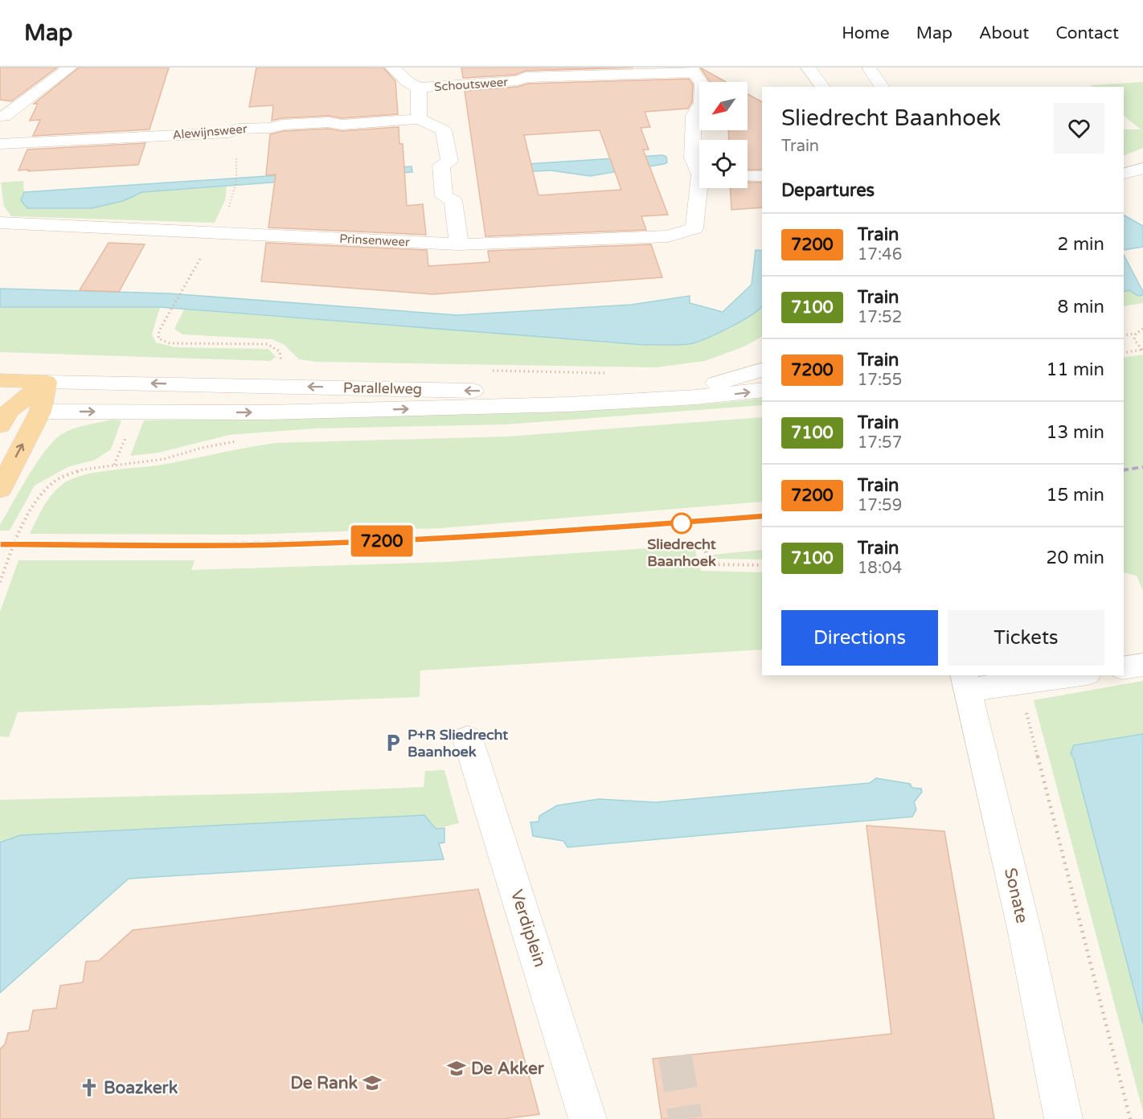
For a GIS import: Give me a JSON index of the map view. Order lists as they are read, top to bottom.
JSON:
{
  "streets": {
    "main road": ["Parallelweg"],
    "street": [
      "Schoutsweer",
      "Alewijnsweer",
      "Prinsenweer",
      "Sonate",
      "Verdiplein"
    ]
  },
  "crossings": [
    ["Schoutsweer", "Prinsenweer"]
  ],
  "places": {
    "other": ["Sliedrecht Baanhoek"],
    "parking": ["P+R Sliedrecht Baanhoek"],
    "school or university": ["De Akker", "De Rank"],
    "church": ["Boazkerk"]
  },
  "north": "bottom left",
  "page": {
    "header": "Map",
    "nav": [
      "Home",
      "Map",
      "About",
      "Contact"
    ],
    "on_map": "7200",
    "heading": [
      ["Sliedrecht Baanhoek", "Train"],
      "Departures"
    ],
    "list": [
      {
        "mark": "7200",
        "name": "Train",
        "note": "17:46",
        "value": "2 min"
      },
      {
        "mark": "7100",
        "name": "Train",
        "note": "17:52",
        "value": "8 min"
      },
      {
        "mark": "7200",
        "name": "Train",
        "note": "17:55",
        "value": "11 min"
      },
      {
        "mark": "7100",
        "name": "Train",
        "note": "17:57",
        "value": "13 min"
      },
      {
        "mark": "7200",
        "name": "Train",
        "note": "17:59",
        "value": "15 min"
      },
      {
        "mark": "7100",
        "name": "Train",
        "note": "18:04",
        "value": "20 min"
      }
    ],
    "buttons": ["Directions", "Tickets"]
  }
}
